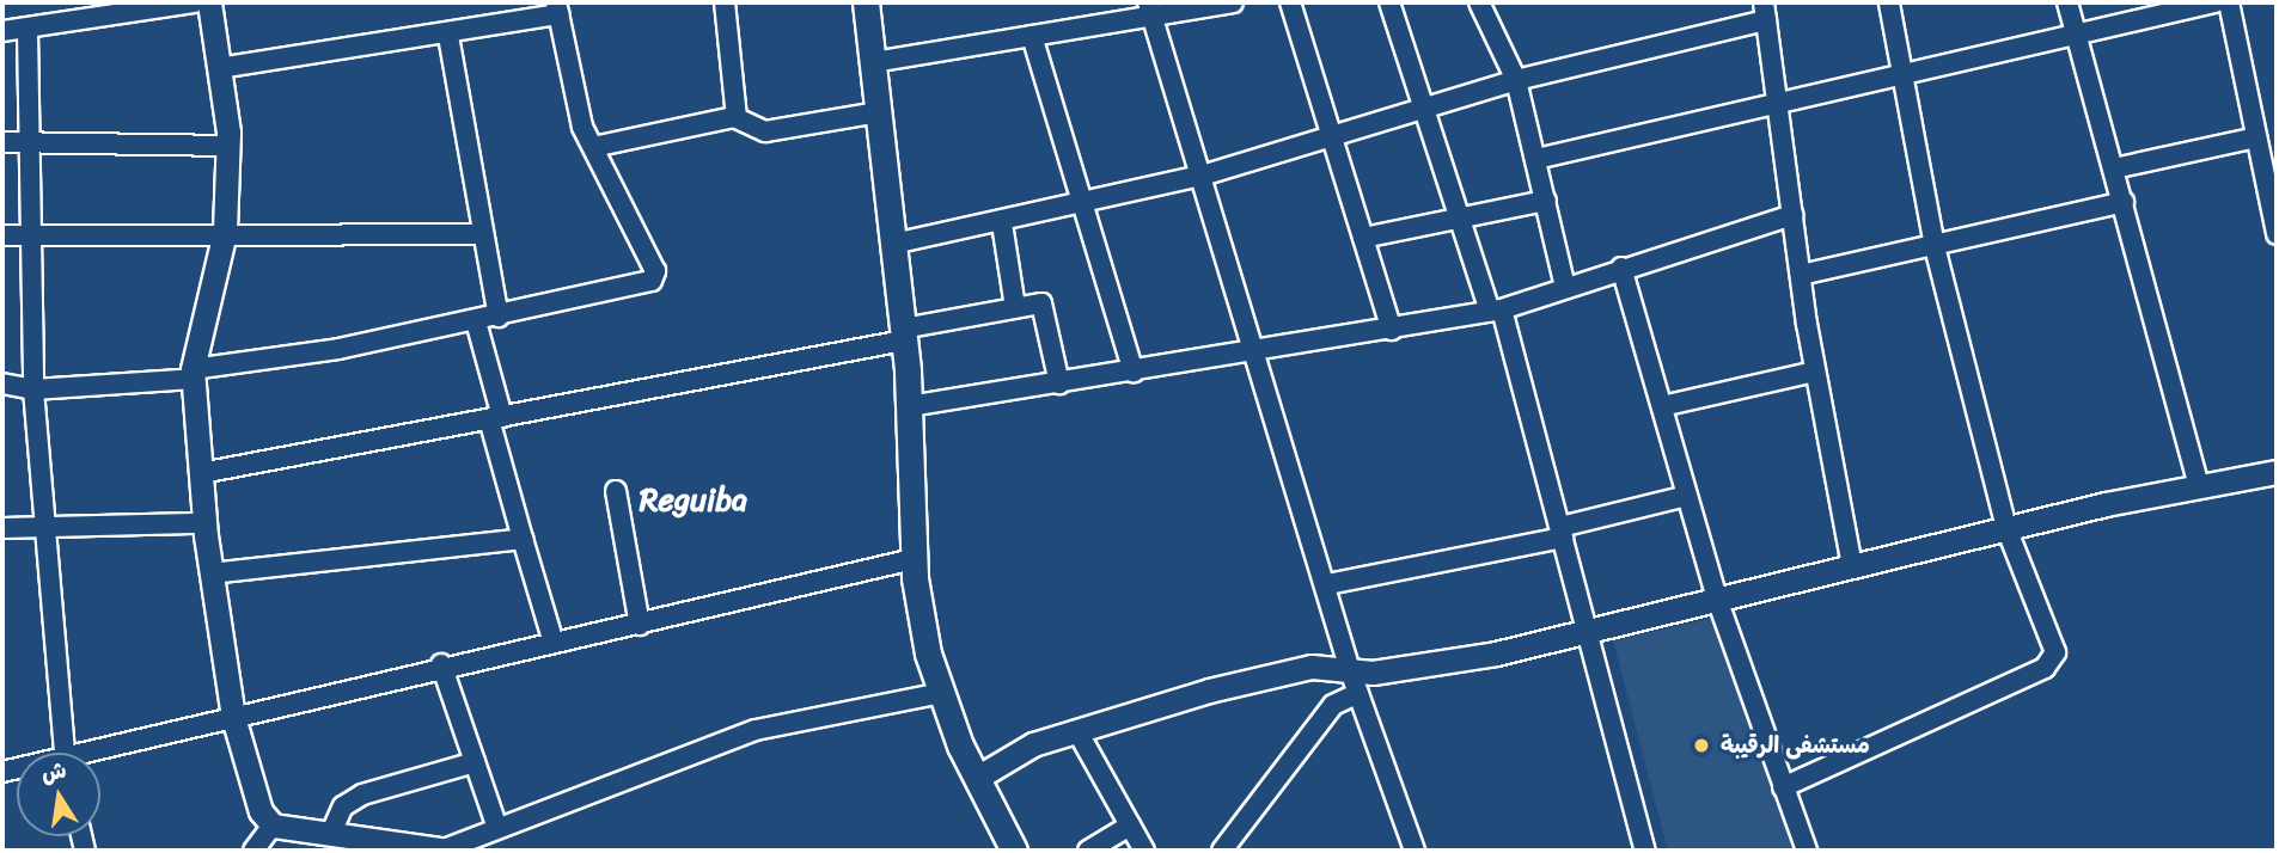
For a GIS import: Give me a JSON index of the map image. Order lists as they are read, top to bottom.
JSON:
{
  "districts": ["Reguiba"],
  "places": ["مستشفى الرقيبة"],
  "north": "top"
}
